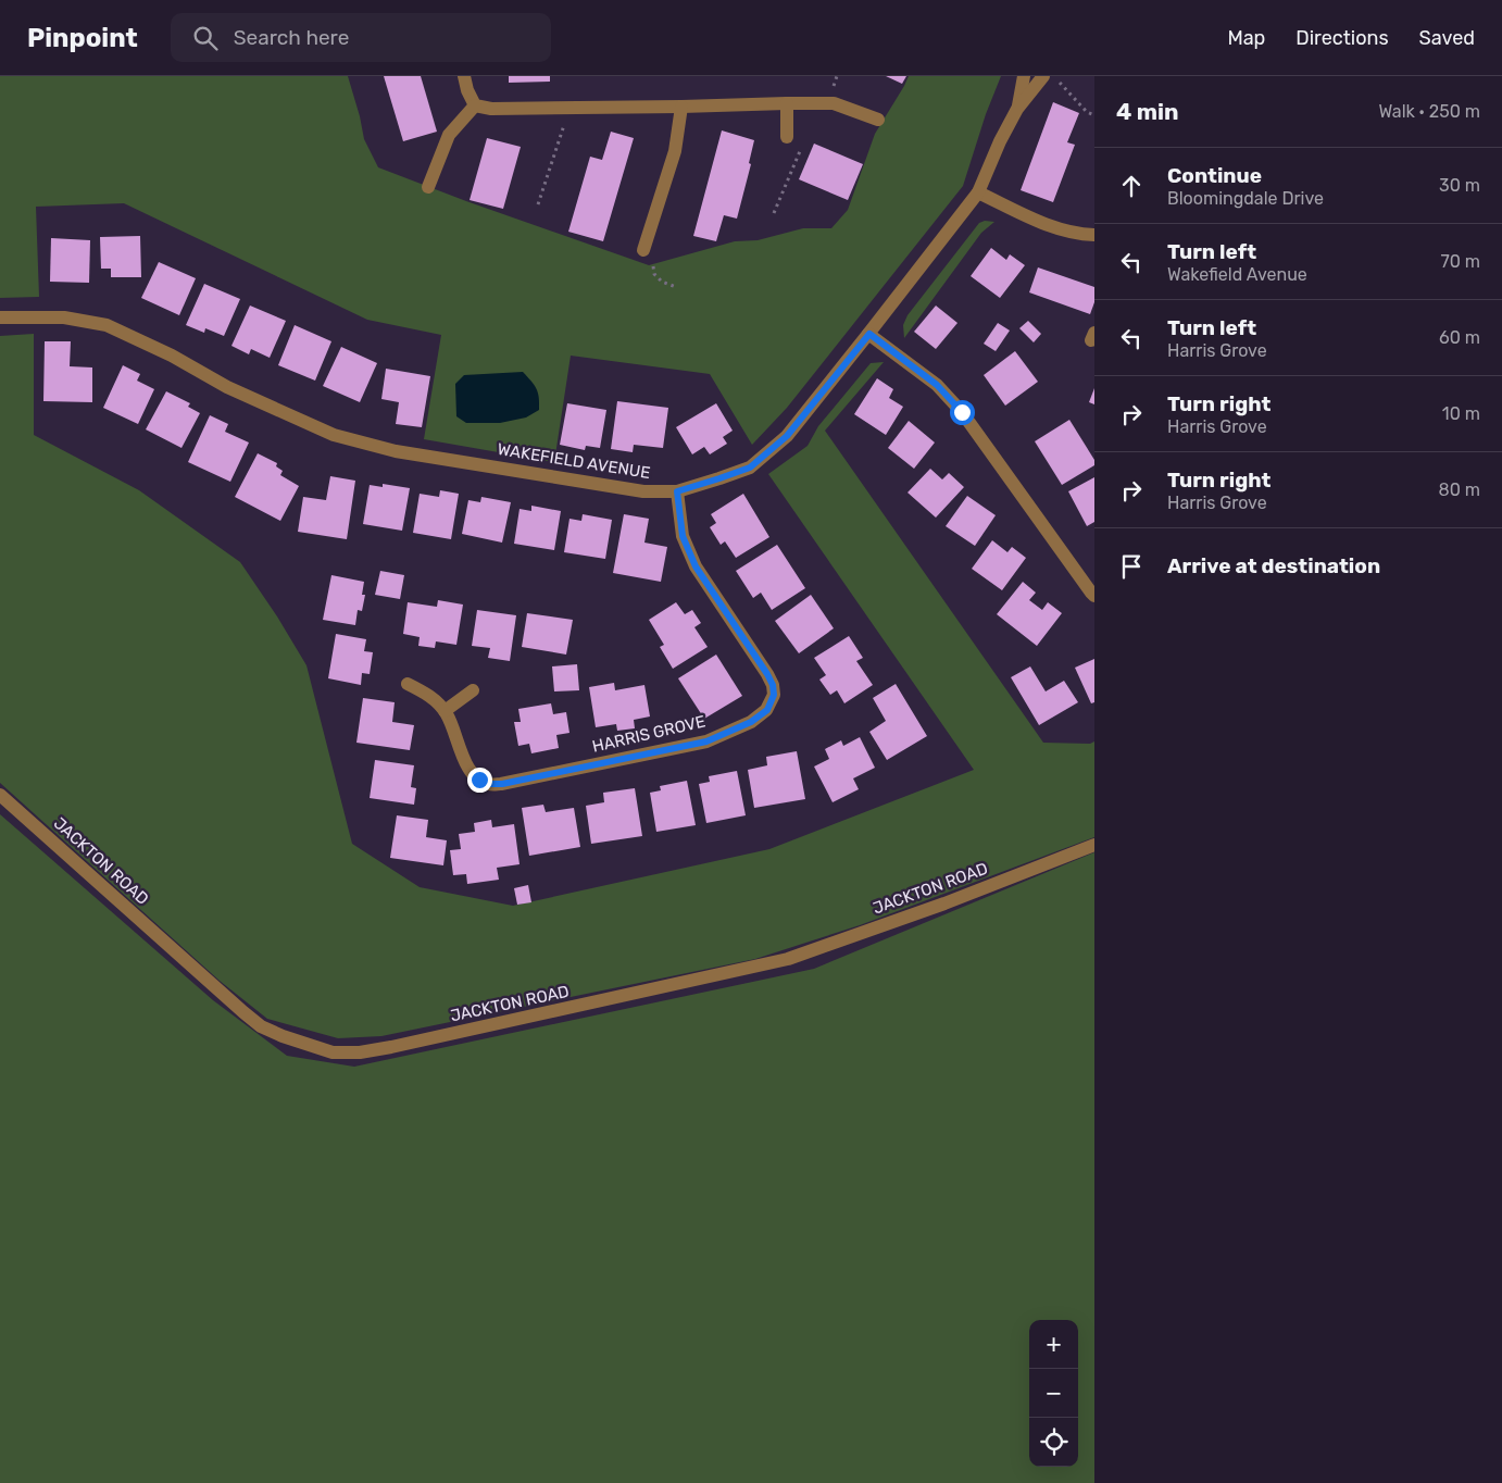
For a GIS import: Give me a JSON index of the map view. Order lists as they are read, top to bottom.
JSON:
{
  "streets": {
    "street": ["WAKEFIELD AVENUE", "HARRIS GROVE", "JACKTON ROAD"]
  },
  "crossings": [
    ["WAKEFIELD AVENUE", "HARRIS GROVE"]
  ],
  "page": {
    "header": "Pinpoint",
    "search": "Search here",
    "nav": ["Map", "Directions", "Saved"],
    "heading": ["4 min", "Walk · 250 m"],
    "list": [
      ["Continue", "Bloomingdale Drive", "30 m"],
      ["Turn left", "Wakefield Avenue", "70 m"],
      ["Turn left", "Harris Grove", "60 m"],
      ["Turn right", "Harris Grove", "10 m"],
      ["Turn right", "Harris Grove", "80 m"],
      "Arrive at destination"
    ],
    "map_buttons": ["+", "−"]
  }
}
